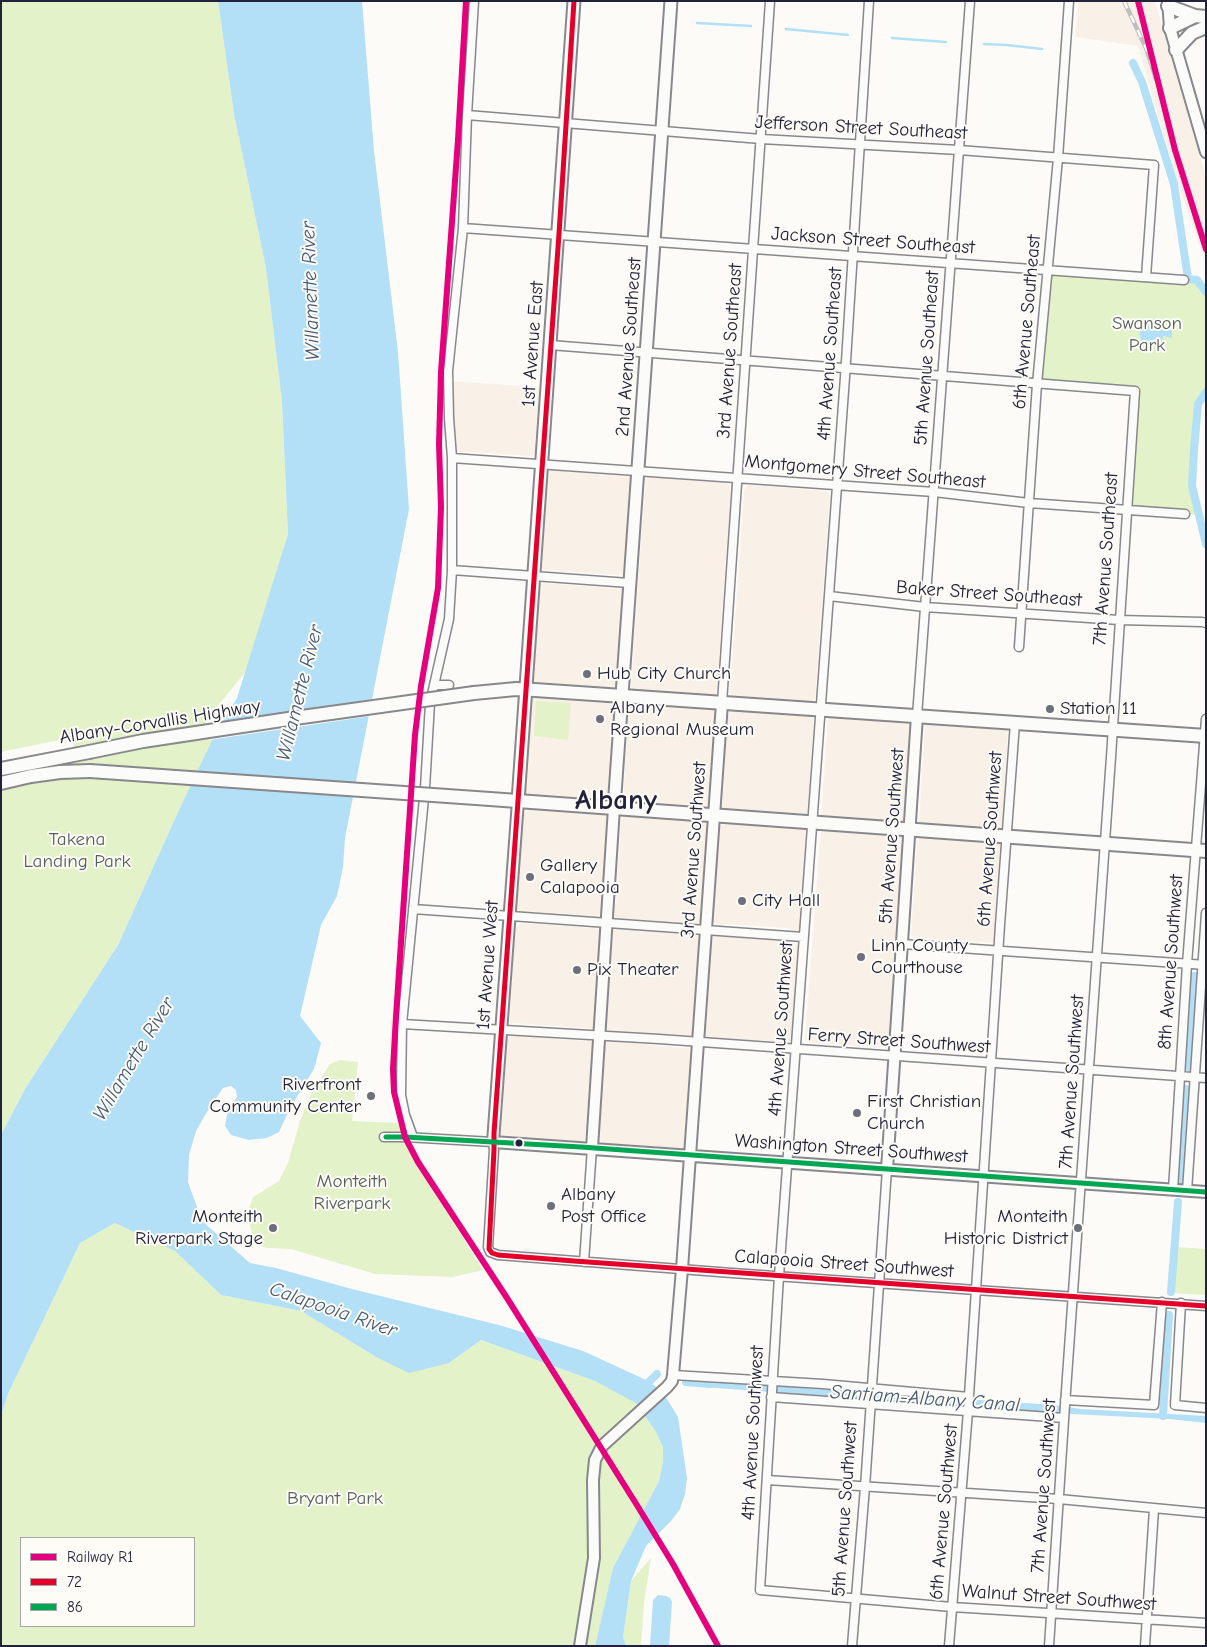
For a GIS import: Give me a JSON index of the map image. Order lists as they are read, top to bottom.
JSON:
{
  "streets": {
    "highway": ["Albany-Corvallis Highway"],
    "main road": ["1st Avenue East", "2nd Avenue Southeast", "1st Avenue West"],
    "street": [
      "Jefferson Street Southeast",
      "Jackson Street Southeast",
      "6th Avenue Southeast",
      "3rd Avenue Southeast",
      "4th Avenue Southeast",
      "5th Avenue Southeast",
      "Montgomery Street Southeast",
      "7th Avenue Southeast",
      "Baker Street Southeast",
      "5th Avenue Southwest",
      "6th Avenue Southwest",
      "3rd Avenue Southwest",
      "8th Avenue Southwest",
      "4th Avenue Southwest",
      "Ferry Street Southwest",
      "7th Avenue Southwest",
      "Washington Street Southwest",
      "Calapooia Street Southwest",
      "Walnut Street Southwest"
    ]
  },
  "crossings": [
    ["Jefferson Street Southeast", "Jackson Street Southeast"],
    ["Jefferson Street Southeast", "6th Avenue Southeast"],
    ["Jefferson Street Southeast", "1st Avenue East"],
    ["Jefferson Street Southeast", "2nd Avenue Southeast"],
    ["Jefferson Street Southeast", "3rd Avenue Southeast"],
    ["Jefferson Street Southeast", "4th Avenue Southeast"],
    ["Jefferson Street Southeast", "5th Avenue Southeast"],
    ["Jackson Street Southeast", "6th Avenue Southeast"],
    ["Jackson Street Southeast", "1st Avenue East"],
    ["Jackson Street Southeast", "2nd Avenue Southeast"],
    ["Jackson Street Southeast", "3rd Avenue Southeast"],
    ["Jackson Street Southeast", "4th Avenue Southeast"],
    ["Jackson Street Southeast", "5th Avenue Southeast"],
    ["6th Avenue Southeast", "Montgomery Street Southeast"],
    ["6th Avenue Southeast", "7th Avenue Southeast"],
    ["6th Avenue Southeast", "Baker Street Southeast"],
    ["1st Avenue East", "Montgomery Street Southeast"],
    ["1st Avenue East", "Albany-Corvallis Highway"],
    ["1st Avenue East", "1st Avenue West"],
    ["2nd Avenue Southeast", "Montgomery Street Southeast"],
    ["2nd Avenue Southeast", "Albany-Corvallis Highway"],
    ["3rd Avenue Southeast", "Montgomery Street Southeast"],
    ["3rd Avenue Southeast", "Albany-Corvallis Highway"],
    ["3rd Avenue Southeast", "3rd Avenue Southwest"],
    ["4th Avenue Southeast", "Montgomery Street Southeast"],
    ["4th Avenue Southeast", "Baker Street Southeast"],
    ["4th Avenue Southeast", "Albany-Corvallis Highway"],
    ["4th Avenue Southeast", "4th Avenue Southwest"],
    ["5th Avenue Southeast", "Montgomery Street Southeast"],
    ["5th Avenue Southeast", "Baker Street Southeast"],
    ["5th Avenue Southeast", "Albany-Corvallis Highway"],
    ["5th Avenue Southeast", "5th Avenue Southwest"],
    ["Montgomery Street Southeast", "7th Avenue Southeast"],
    ["7th Avenue Southeast", "Baker Street Southeast"],
    ["7th Avenue Southeast", "Albany-Corvallis Highway"],
    ["7th Avenue Southeast", "7th Avenue Southwest"],
    ["Albany-Corvallis Highway", "5th Avenue Southwest"],
    ["Albany-Corvallis Highway", "6th Avenue Southwest"],
    ["Albany-Corvallis Highway", "3rd Avenue Southwest"],
    ["Albany-Corvallis Highway", "8th Avenue Southwest"],
    ["Albany-Corvallis Highway", "1st Avenue West"],
    ["Albany-Corvallis Highway", "4th Avenue Southwest"],
    ["Albany-Corvallis Highway", "7th Avenue Southwest"],
    ["5th Avenue Southwest", "Ferry Street Southwest"],
    ["5th Avenue Southwest", "Washington Street Southwest"],
    ["5th Avenue Southwest", "Calapooia Street Southwest"],
    ["5th Avenue Southwest", "Walnut Street Southwest"],
    ["6th Avenue Southwest", "Ferry Street Southwest"],
    ["6th Avenue Southwest", "Washington Street Southwest"],
    ["6th Avenue Southwest", "Calapooia Street Southwest"],
    ["6th Avenue Southwest", "Walnut Street Southwest"],
    ["3rd Avenue Southwest", "Ferry Street Southwest"],
    ["3rd Avenue Southwest", "Washington Street Southwest"],
    ["3rd Avenue Southwest", "Calapooia Street Southwest"],
    ["8th Avenue Southwest", "Ferry Street Southwest"],
    ["8th Avenue Southwest", "Washington Street Southwest"],
    ["1st Avenue West", "Ferry Street Southwest"],
    ["1st Avenue West", "Washington Street Southwest"],
    ["1st Avenue West", "Calapooia Street Southwest"],
    ["4th Avenue Southwest", "Ferry Street Southwest"],
    ["4th Avenue Southwest", "Washington Street Southwest"],
    ["4th Avenue Southwest", "Calapooia Street Southwest"],
    ["4th Avenue Southwest", "Walnut Street Southwest"],
    ["Ferry Street Southwest", "7th Avenue Southwest"],
    ["7th Avenue Southwest", "Washington Street Southwest"],
    ["7th Avenue Southwest", "Calapooia Street Southwest"],
    ["7th Avenue Southwest", "Walnut Street Southwest"]
  ],
  "districts": ["Albany"],
  "water": ["Willamette River", "Calapooia River", "Santiam-Albany Canal"],
  "parks": [
    "Swanson Park",
    "Takena Landing Park",
    "Monteith Riverpark",
    "Bryant Park"
  ],
  "places": [
    "Hub City Church",
    "Station 11",
    "Albany Regional Museum",
    "Gallery Calapooia",
    "City Hall",
    "Linn County Courthouse",
    "Pix Theater",
    "Riverfront Community Center",
    "First Christian Church",
    "Albany Post Office",
    "Monteith Riverpark Stage",
    "Monteith Historic District"
  ],
  "lines": ["rail line R1", "transit line 72", "transit line 86"],
  "legend": ["Railway R1", "72", "86"]
}
